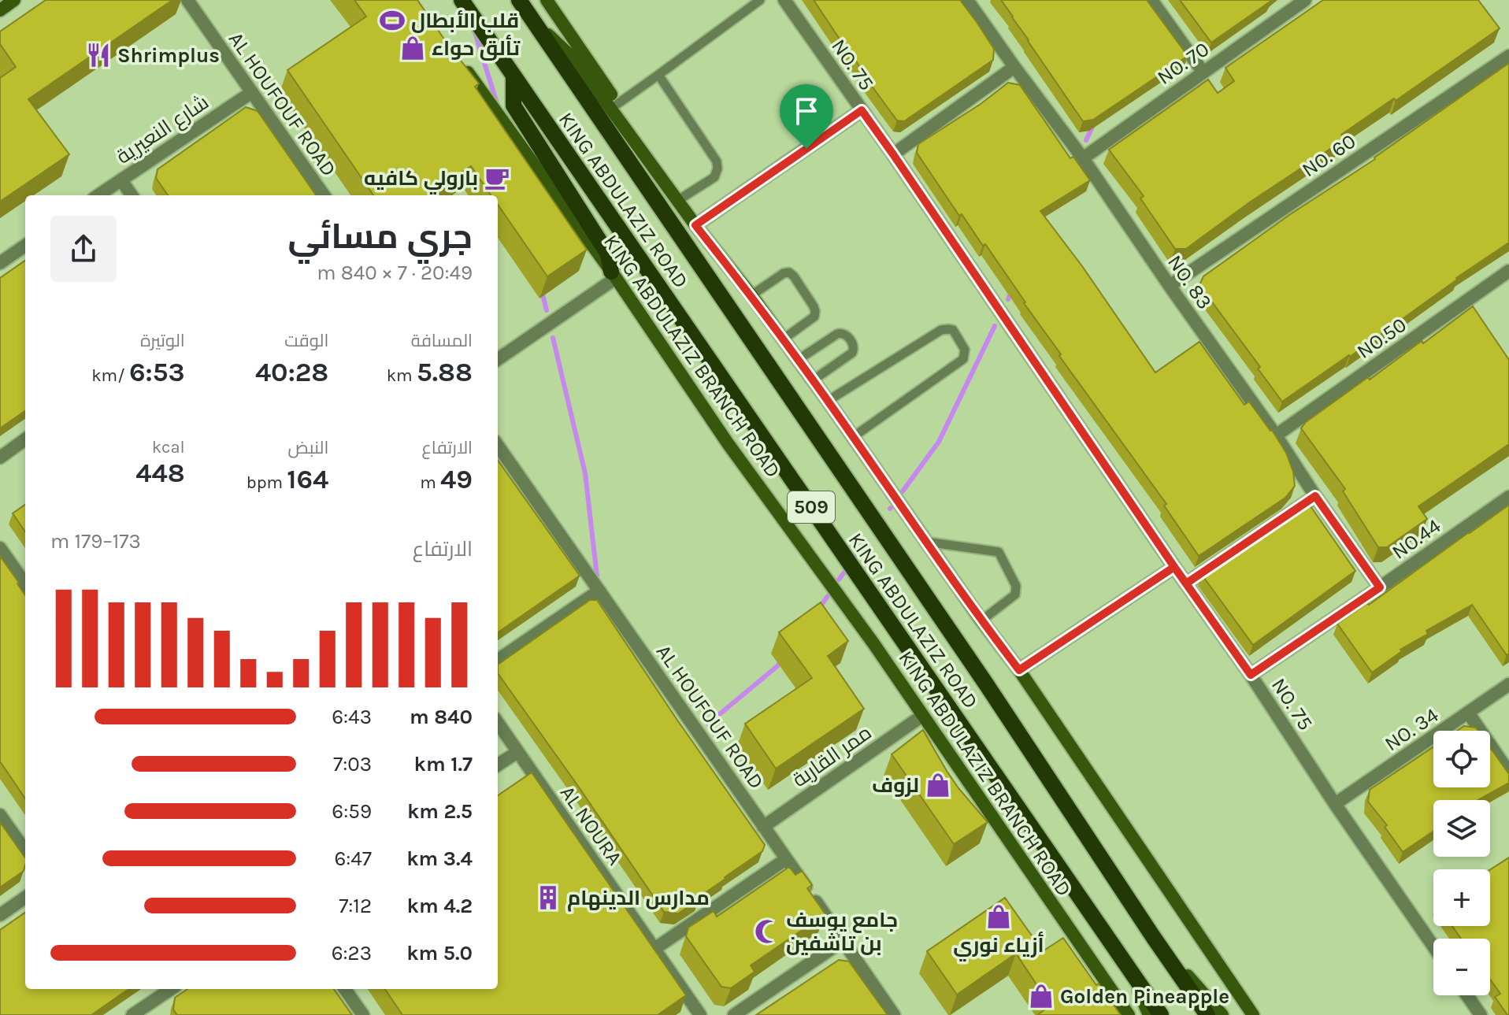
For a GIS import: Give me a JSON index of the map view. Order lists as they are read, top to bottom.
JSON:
{
  "streets": {
    "main road": ["KING ABDULAZIZ ROAD", "KING ABDULAZIZ BRANCH ROAD", "509"],
    "street": [
      "NO. 70",
      "NO. 75",
      "AL HOUFOUF ROAD",
      "شارع النعيرية",
      "NO. 60",
      "NO. 83",
      "NO.50",
      "NO.44",
      "NO. 34",
      "ممر القاربة",
      "AL NOURA"
    ]
  },
  "crossings": [
    ["NO. 70", "NO. 83"],
    ["NO. 75", "NO.44"],
    ["NO. 75", "NO. 34"],
    ["AL HOUFOUF ROAD", "شارع النعيرية"],
    ["AL HOUFOUF ROAD", "ممر القاربة"],
    ["NO. 60", "NO. 83"],
    ["NO. 83", "NO.50"],
    ["NO. 83", "NO.44"],
    ["KING ABDULAZIZ BRANCH ROAD", "ممر القاربة"]
  ],
  "places": {
    "sports": ["قلب الأبطال"],
    "shop": [
      "تألق حواء",
      "لزوف",
      "أزياء نوري",
      "Golden Pineapple"
    ],
    "restaurant": ["Shrimplus"],
    "cafe": ["بارولي كافيه"],
    "building": ["مدارس الدينهام"],
    "mosque": ["جامع يوسف بن تاشفين"]
  },
  "page": {
    "heading": ["جري مسائي", "20:49 · 7 × 840 m"],
    "stats": [
      ["المسافة", "5.88 km"],
      ["الوقت", "40:28"],
      ["الوتيرة", "6:53 /km"],
      ["الارتفاع", "49 m"],
      ["النبض", "164 bpm"],
      ["kcal", "448"]
    ],
    "chart": ["الارتفاع", "173–179 m"],
    "list": [
      {
        "name": "840 m",
        "note": "6:43"
      },
      {
        "name": "1.7 km",
        "note": "7:03"
      },
      {
        "name": "2.5 km",
        "note": "6:59"
      },
      {
        "name": "3.4 km",
        "note": "6:47"
      },
      {
        "name": "4.2 km",
        "note": "7:12"
      },
      {
        "name": "5.0 km",
        "note": "6:23"
      }
    ],
    "map_buttons": ["+", "−"]
  }
}
